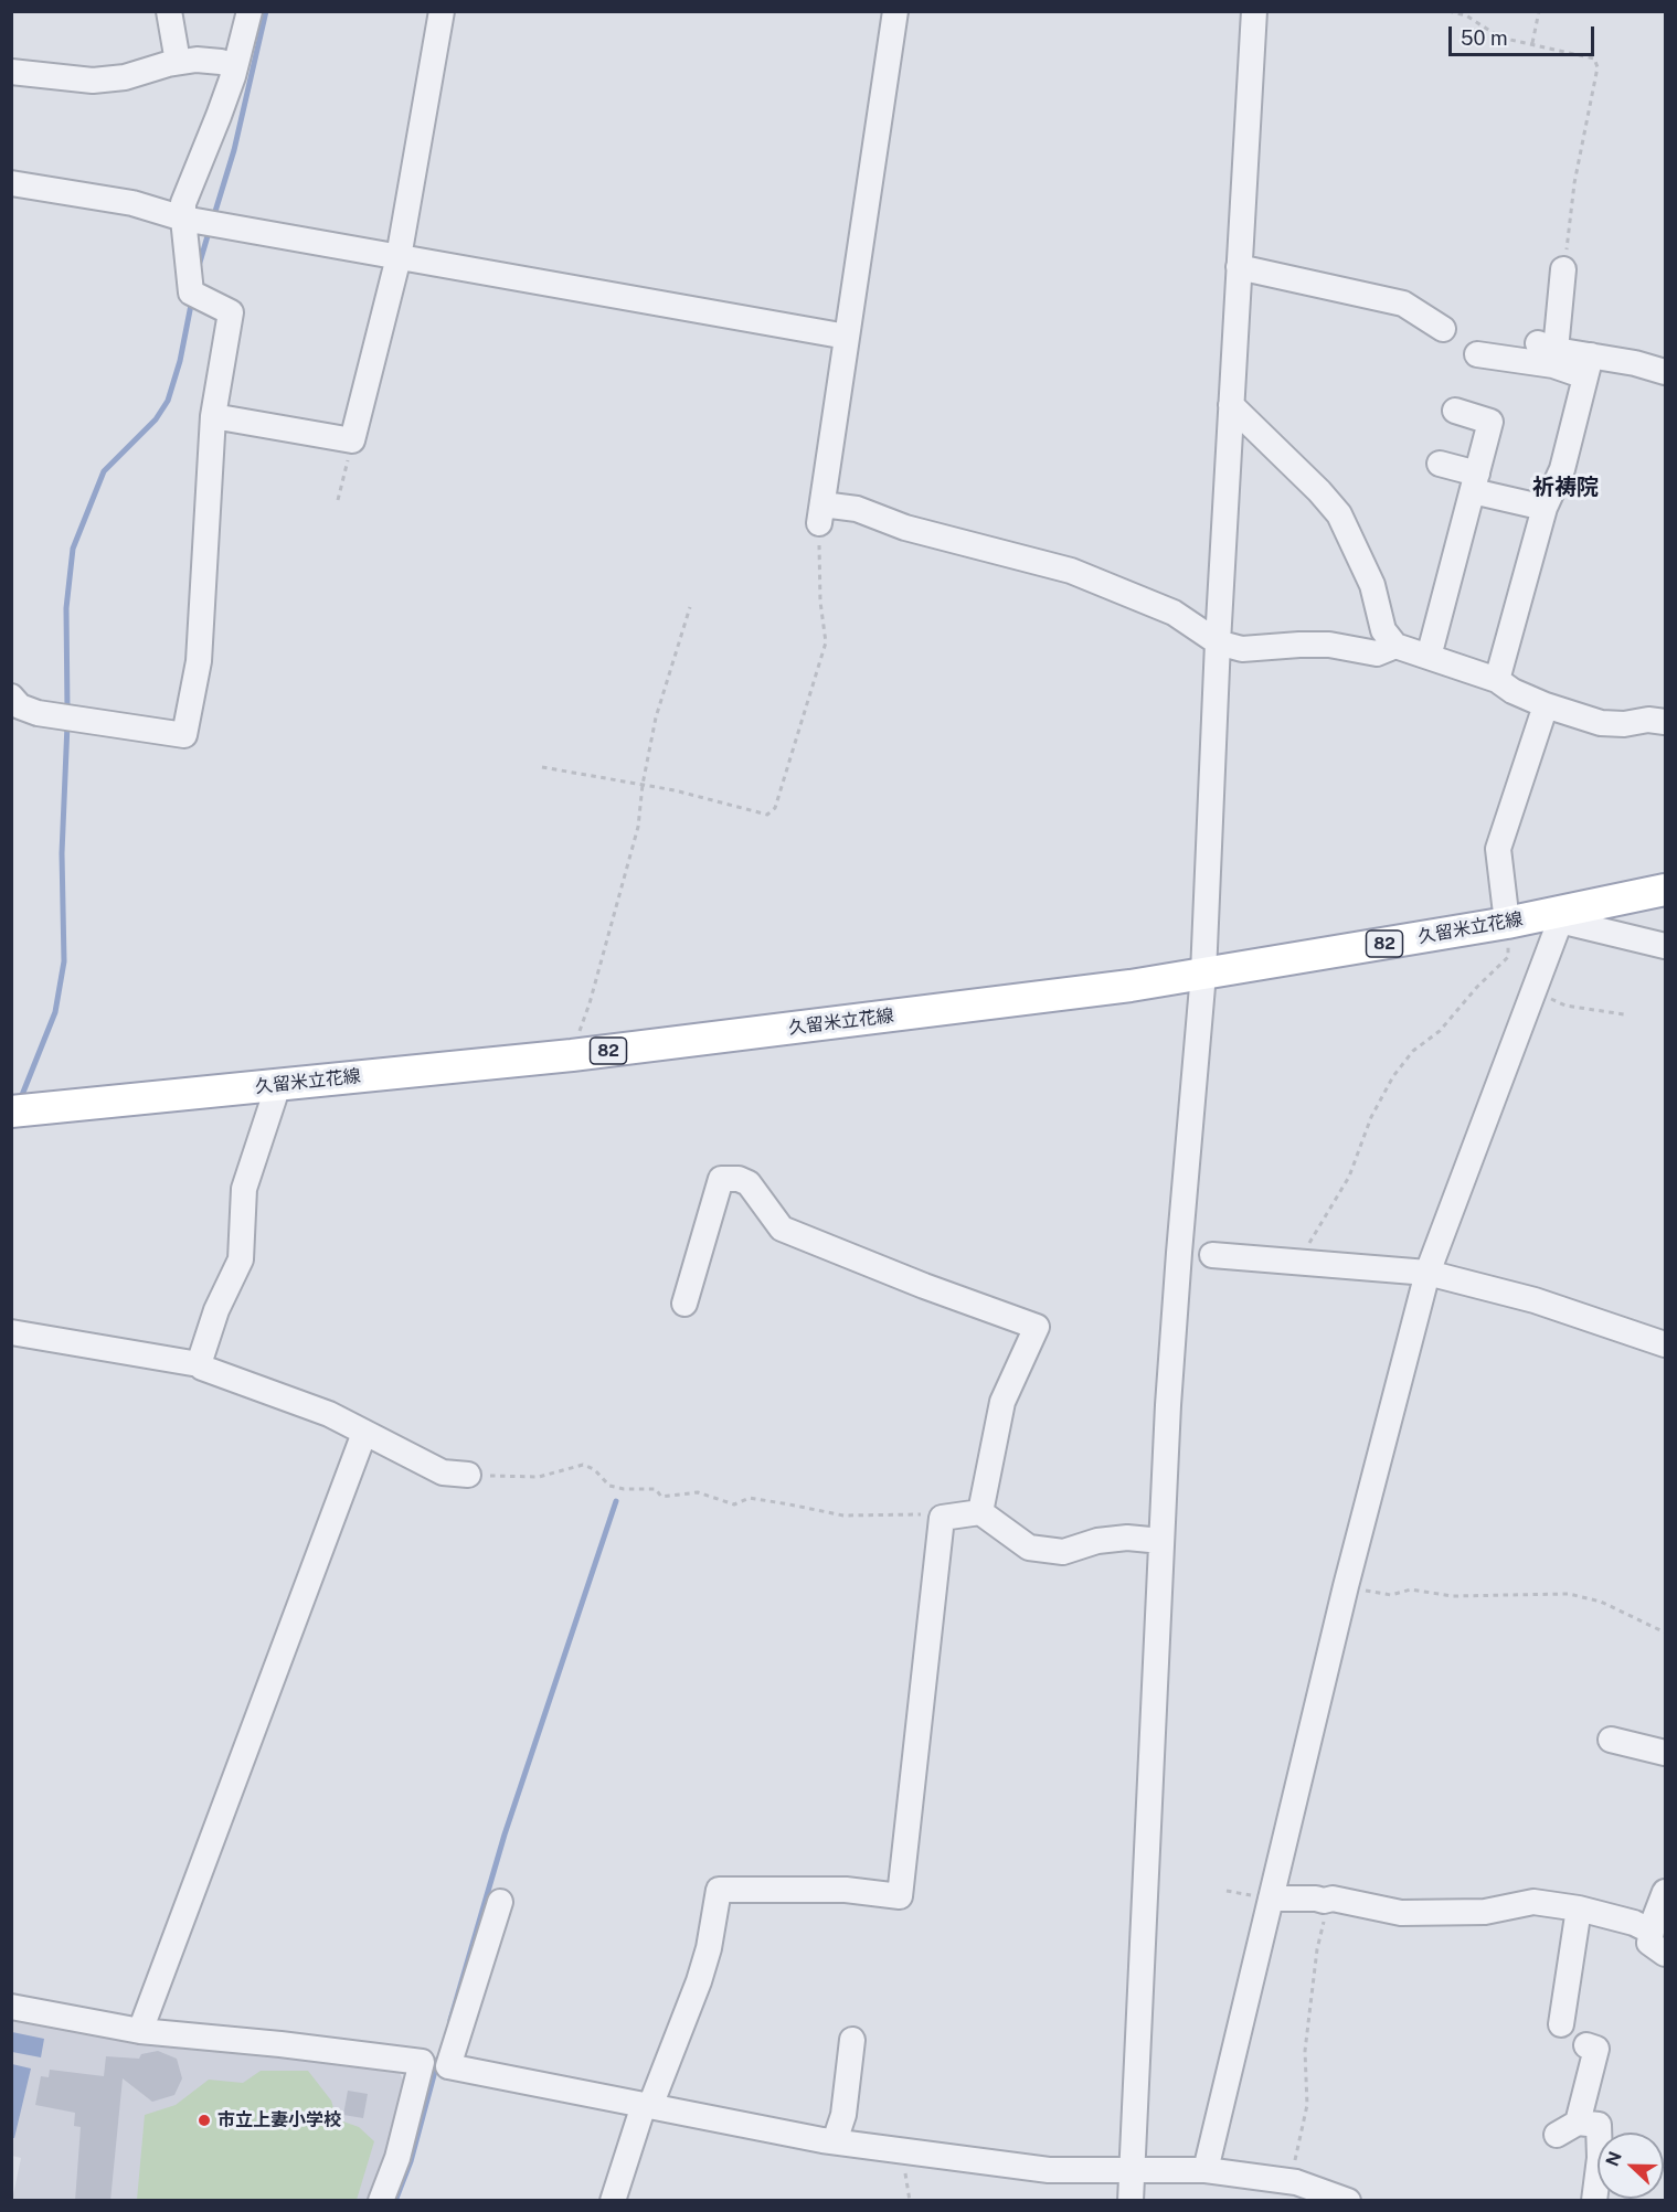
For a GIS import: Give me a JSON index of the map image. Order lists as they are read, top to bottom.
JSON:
{
  "streets": {
    "main road": ["久留米立花線", "82"]
  },
  "districts": ["祈祷院"],
  "places": ["市立上妻小学校"],
  "scale_bar": "50 m",
  "north": "left"
}
